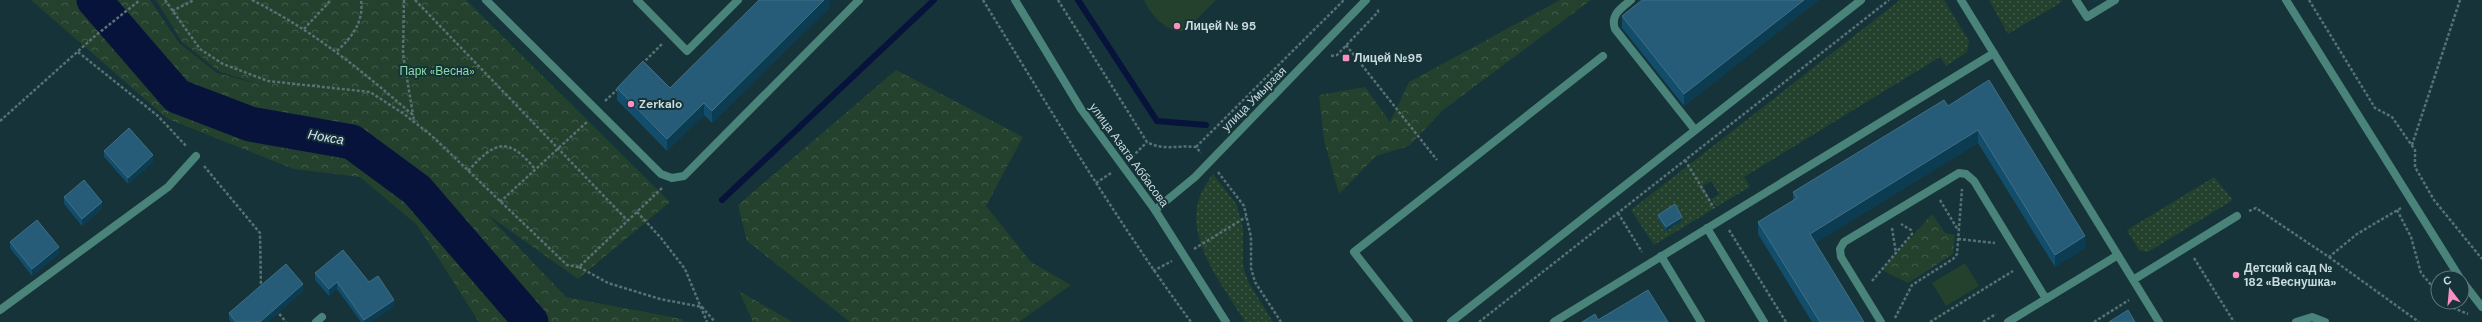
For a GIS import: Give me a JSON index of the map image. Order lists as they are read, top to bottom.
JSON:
{
  "streets": {
    "street": ["улица Умырзая", "улица Азата Аббасова"]
  },
  "crossings": [
    ["улица Умырзая", "улица Азата Аббасова"]
  ],
  "water": ["Нокса"],
  "parks": ["Парк «Весна»"],
  "places": {
    "other": ["Лицей № 95", "Zerkalo", "Детский сад № 182 «Веснушка»"],
    "transit": ["Лицей №95"]
  },
  "north": "top"
}
